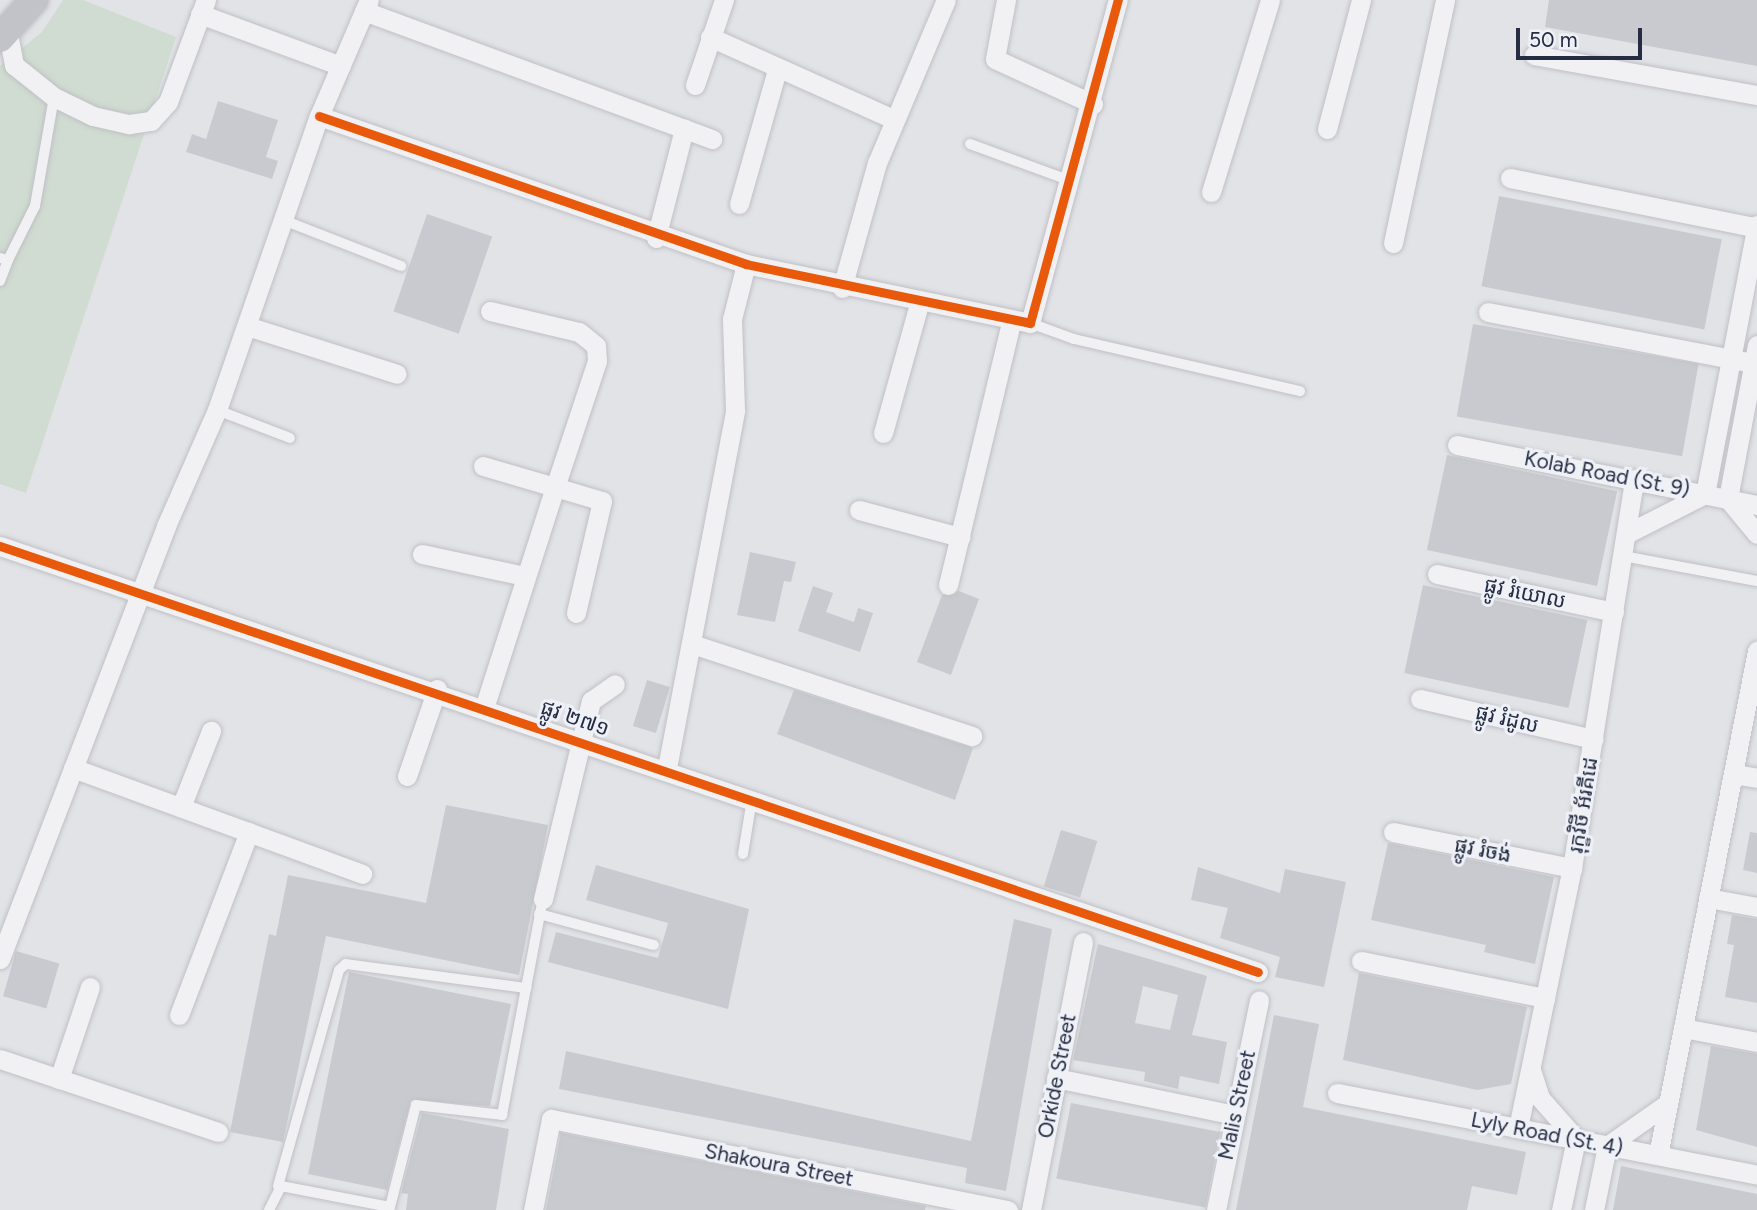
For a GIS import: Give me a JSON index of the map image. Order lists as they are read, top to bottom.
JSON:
{
  "streets": {
    "street": [
      "Kolab Road (St. 9)",
      "ផ្លូវ រំយោល",
      "ផ្លូវ ២៧១",
      "ផ្លូវ រំដូល",
      "រុក្ខវិថី អ័រគីដេ",
      "ផ្លូវ រំចង់",
      "Orkide Street",
      "Malis Street",
      "Lyly Road (St. 4)",
      "Shakoura Street"
    ]
  },
  "crossings": [
    ["Kolab Road (St. 9)", "រុក្ខវិថី អ័រគីដេ"],
    ["ផ្លូវ រំយោល", "រុក្ខវិថី អ័រគីដេ"],
    ["ផ្លូវ រំដូល", "រុក្ខវិថី អ័រគីដេ"],
    ["រុក្ខវិថី អ័រគីដេ", "ផ្លូវ រំចង់"],
    ["រុក្ខវិថី អ័រគីដេ", "Lyly Road (St. 4)"]
  ],
  "scale_bar": "50 m"
}
